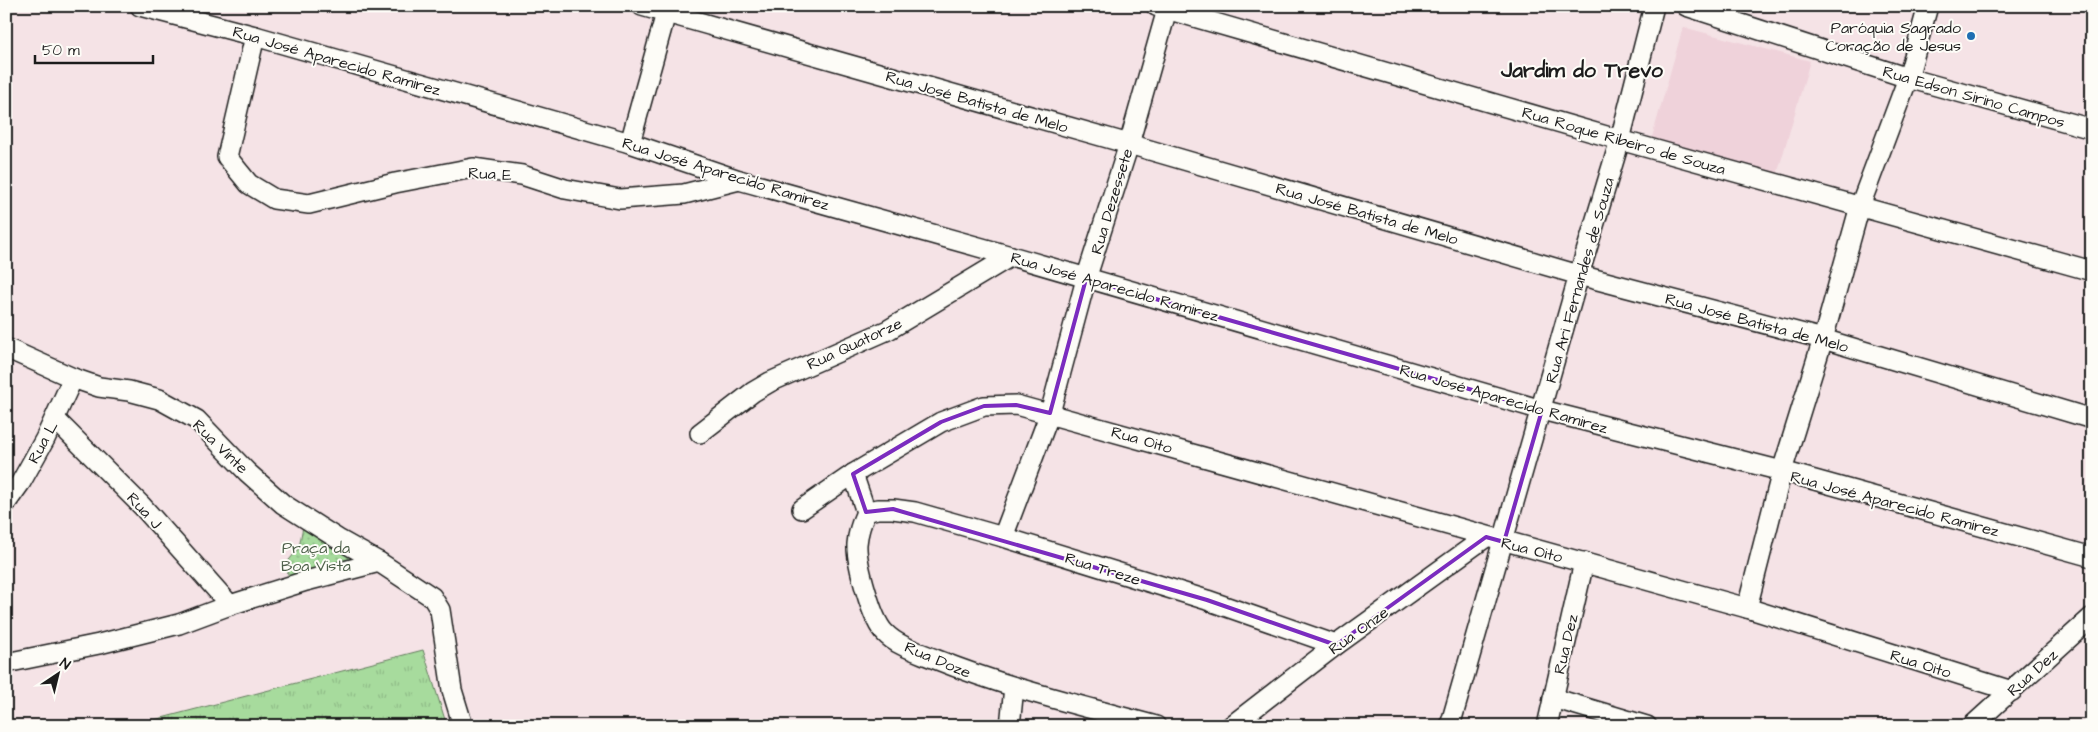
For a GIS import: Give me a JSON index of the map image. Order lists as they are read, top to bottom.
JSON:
{
  "streets": {
    "street": [
      "Rua José Aparecido Ramirez",
      "Rua Edson Sirino Campos",
      "Rua José Batista de Melo",
      "Rua Roque Ribeiro de Souza",
      "Rua E",
      "Rua Dezessete",
      "Rua Ari Fernandes de Souza",
      "Rua Quatorze",
      "Rua Oito",
      "Rua L",
      "Rua Vinte",
      "Rua J",
      "Rua Treze",
      "Rua Onze",
      "Rua Dez",
      "Rua Doze"
    ]
  },
  "crossings": [
    ["Rua José Aparecido Ramirez", "Rua E"],
    ["Rua José Aparecido Ramirez", "Rua Dezessete"],
    ["Rua José Aparecido Ramirez", "Rua Ari Fernandes de Souza"],
    ["Rua José Aparecido Ramirez", "Rua Quatorze"],
    ["Rua José Batista de Melo", "Rua Dezessete"],
    ["Rua José Batista de Melo", "Rua Ari Fernandes de Souza"],
    ["Rua Roque Ribeiro de Souza", "Rua Dezessete"],
    ["Rua Roque Ribeiro de Souza", "Rua Ari Fernandes de Souza"],
    ["Rua Dezessete", "Rua Oito"],
    ["Rua Dezessete", "Rua Treze"],
    ["Rua Ari Fernandes de Souza", "Rua Oito"],
    ["Rua Ari Fernandes de Souza", "Rua Onze"],
    ["Rua Oito", "Rua Onze"],
    ["Rua Oito", "Rua Dez"],
    ["Rua L", "Rua Vinte"],
    ["Rua L", "Rua J"],
    ["Rua Treze", "Rua Onze"],
    ["Rua Treze", "Rua Doze"]
  ],
  "districts": ["Jardim do Trevo"],
  "parks": ["Praça da Boa Vista"],
  "places": ["Paróquia Sagrado Coração de Jesus"],
  "scale_bar": "50 m",
  "north": "top right"
}
